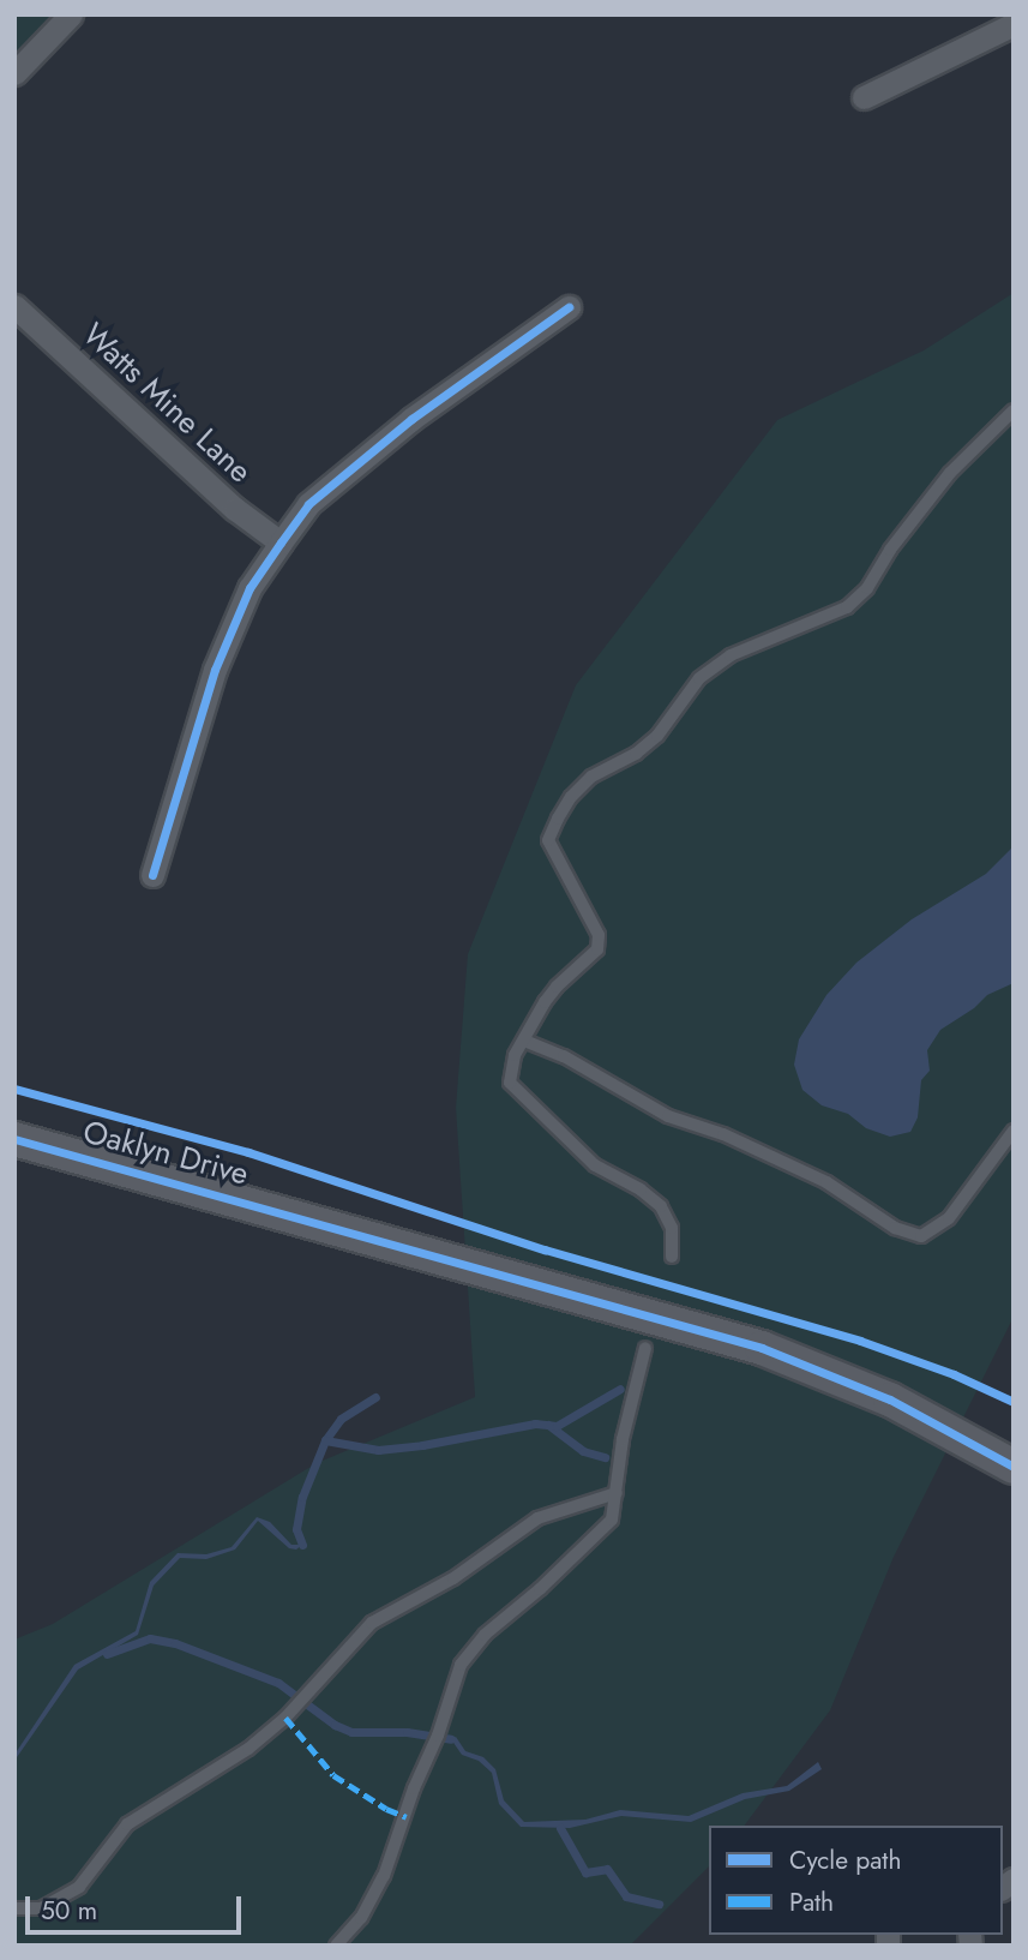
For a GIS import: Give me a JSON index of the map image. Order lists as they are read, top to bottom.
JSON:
{
  "streets": {
    "street": ["Watts Mine Lane", "Oaklyn Drive"]
  },
  "legend": ["Cycle path", "Path"],
  "scale_bar": "50 m"
}
